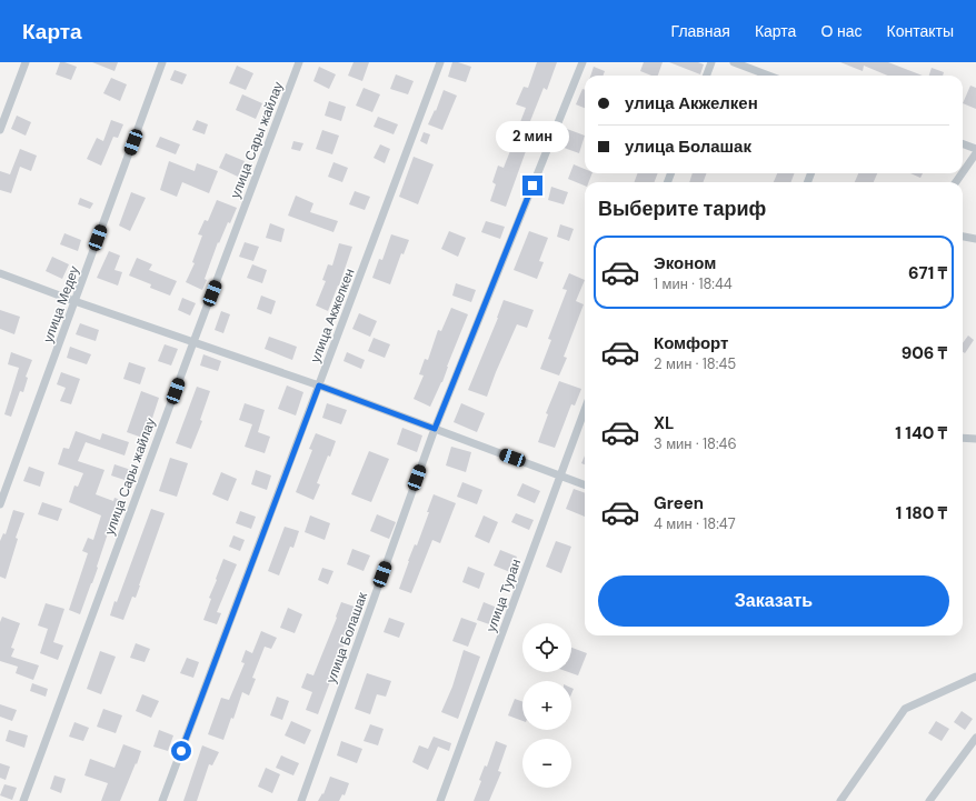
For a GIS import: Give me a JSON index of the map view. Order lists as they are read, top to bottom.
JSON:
{
  "streets": {
    "street": [
      "улица Сары жайлау",
      "улица Медеу",
      "улица Акжелкен",
      "улица Туран",
      "улица Болашак"
    ]
  },
  "page": {
    "header": "Карта",
    "nav": [
      "Главная",
      "Карта",
      "О нас",
      "Контакты"
    ],
    "banner": ["улица Акжелкен", "улица Болашак"],
    "bubble": "2 мин",
    "heading": "Выберите тариф",
    "list": [
      {
        "name": "Эконом",
        "note": "1 мин · 18:44",
        "value": "671 ₸"
      },
      {
        "name": "Комфорт",
        "note": "2 мин · 18:45",
        "value": "906 ₸"
      },
      {
        "name": "XL",
        "note": "3 мин · 18:46",
        "value": "1 140 ₸"
      },
      {
        "name": "Green",
        "note": "4 мин · 18:47",
        "value": "1 180 ₸"
      }
    ],
    "buttons": "Заказать",
    "map_buttons": ["+", "−"]
  }
}
